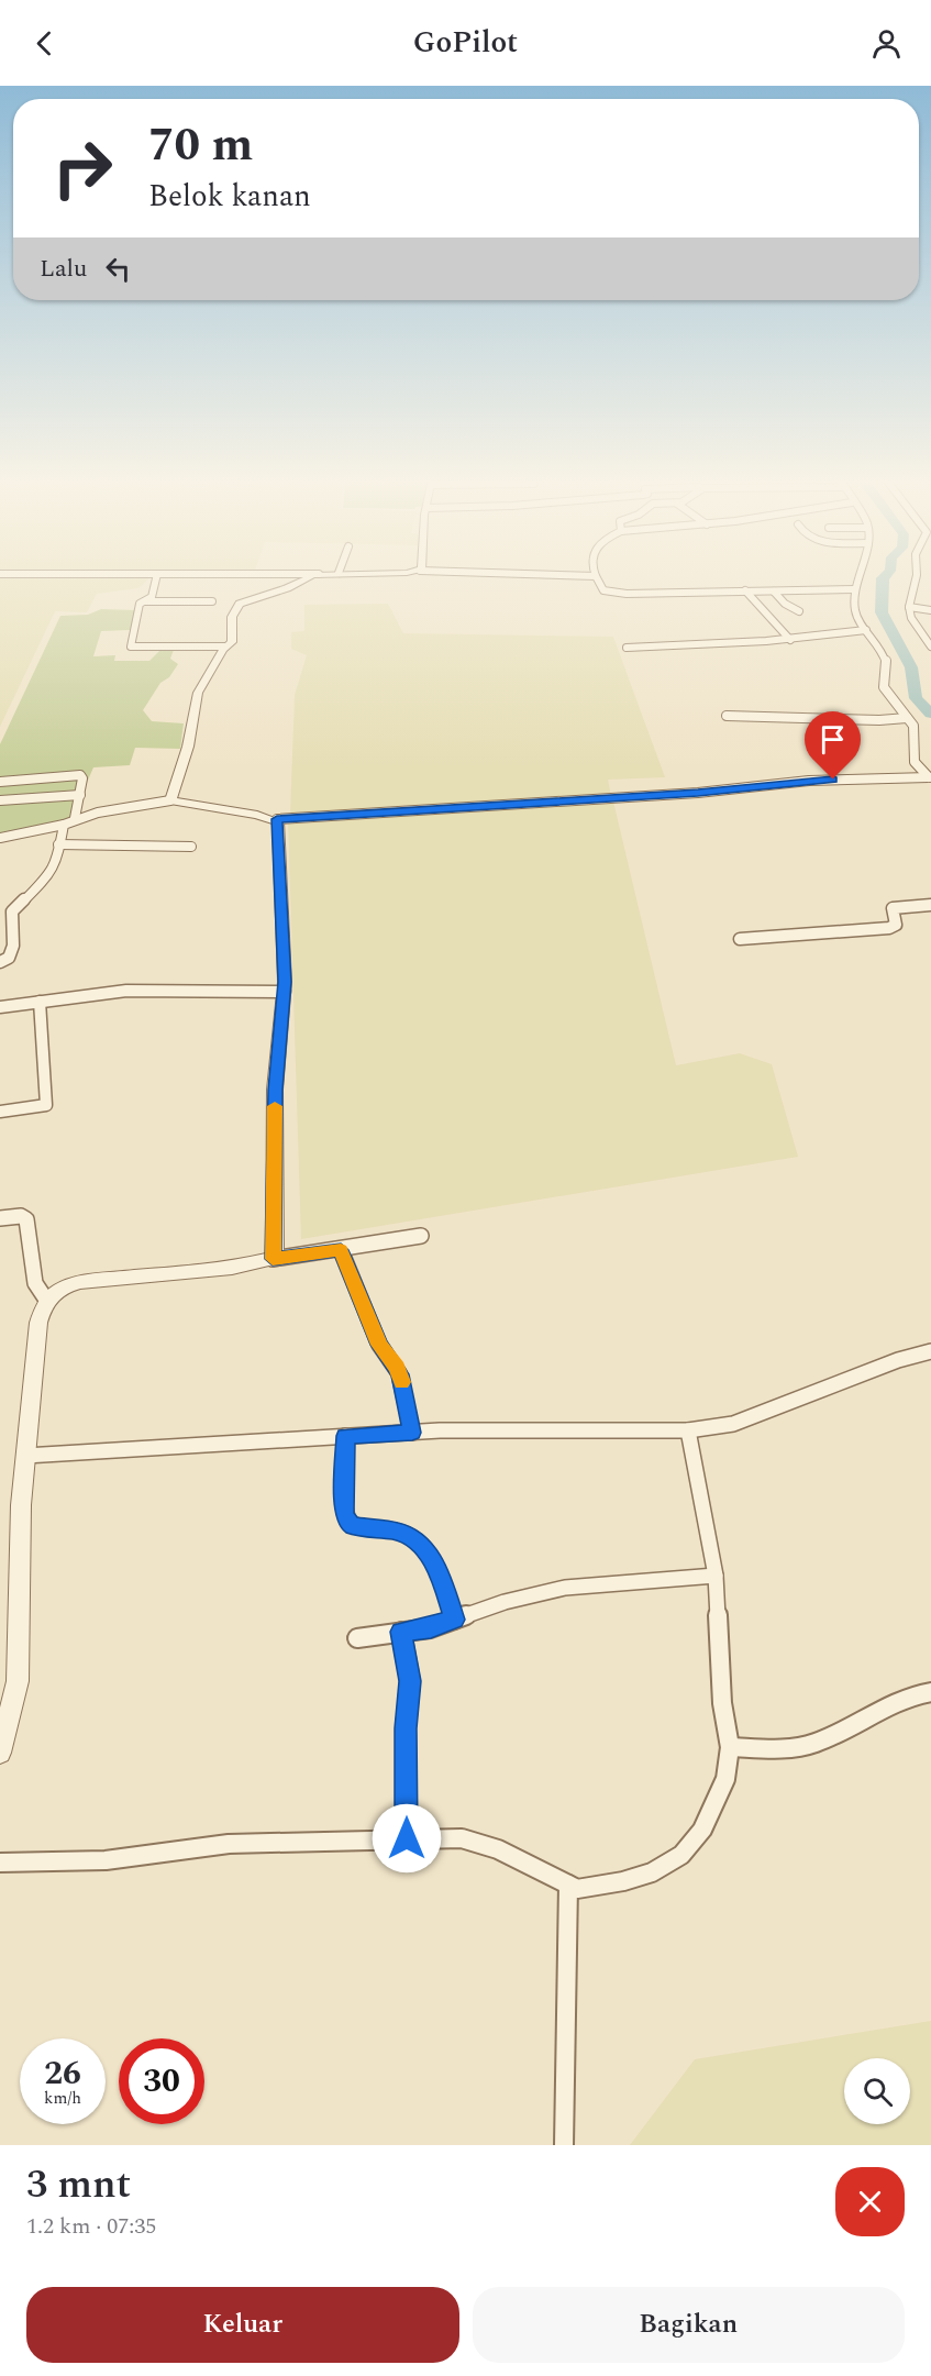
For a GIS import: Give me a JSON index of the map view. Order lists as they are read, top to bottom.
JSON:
{
  "page": {
    "header": "GoPilot",
    "turn": ["70 m", "Belok kanan"],
    "then": "Lalu",
    "speed": "26 km/h",
    "limit": "30",
    "heading": ["3 mnt", "1.2 km · 07:35"],
    "buttons": ["Keluar", "Bagikan"]
  }
}
